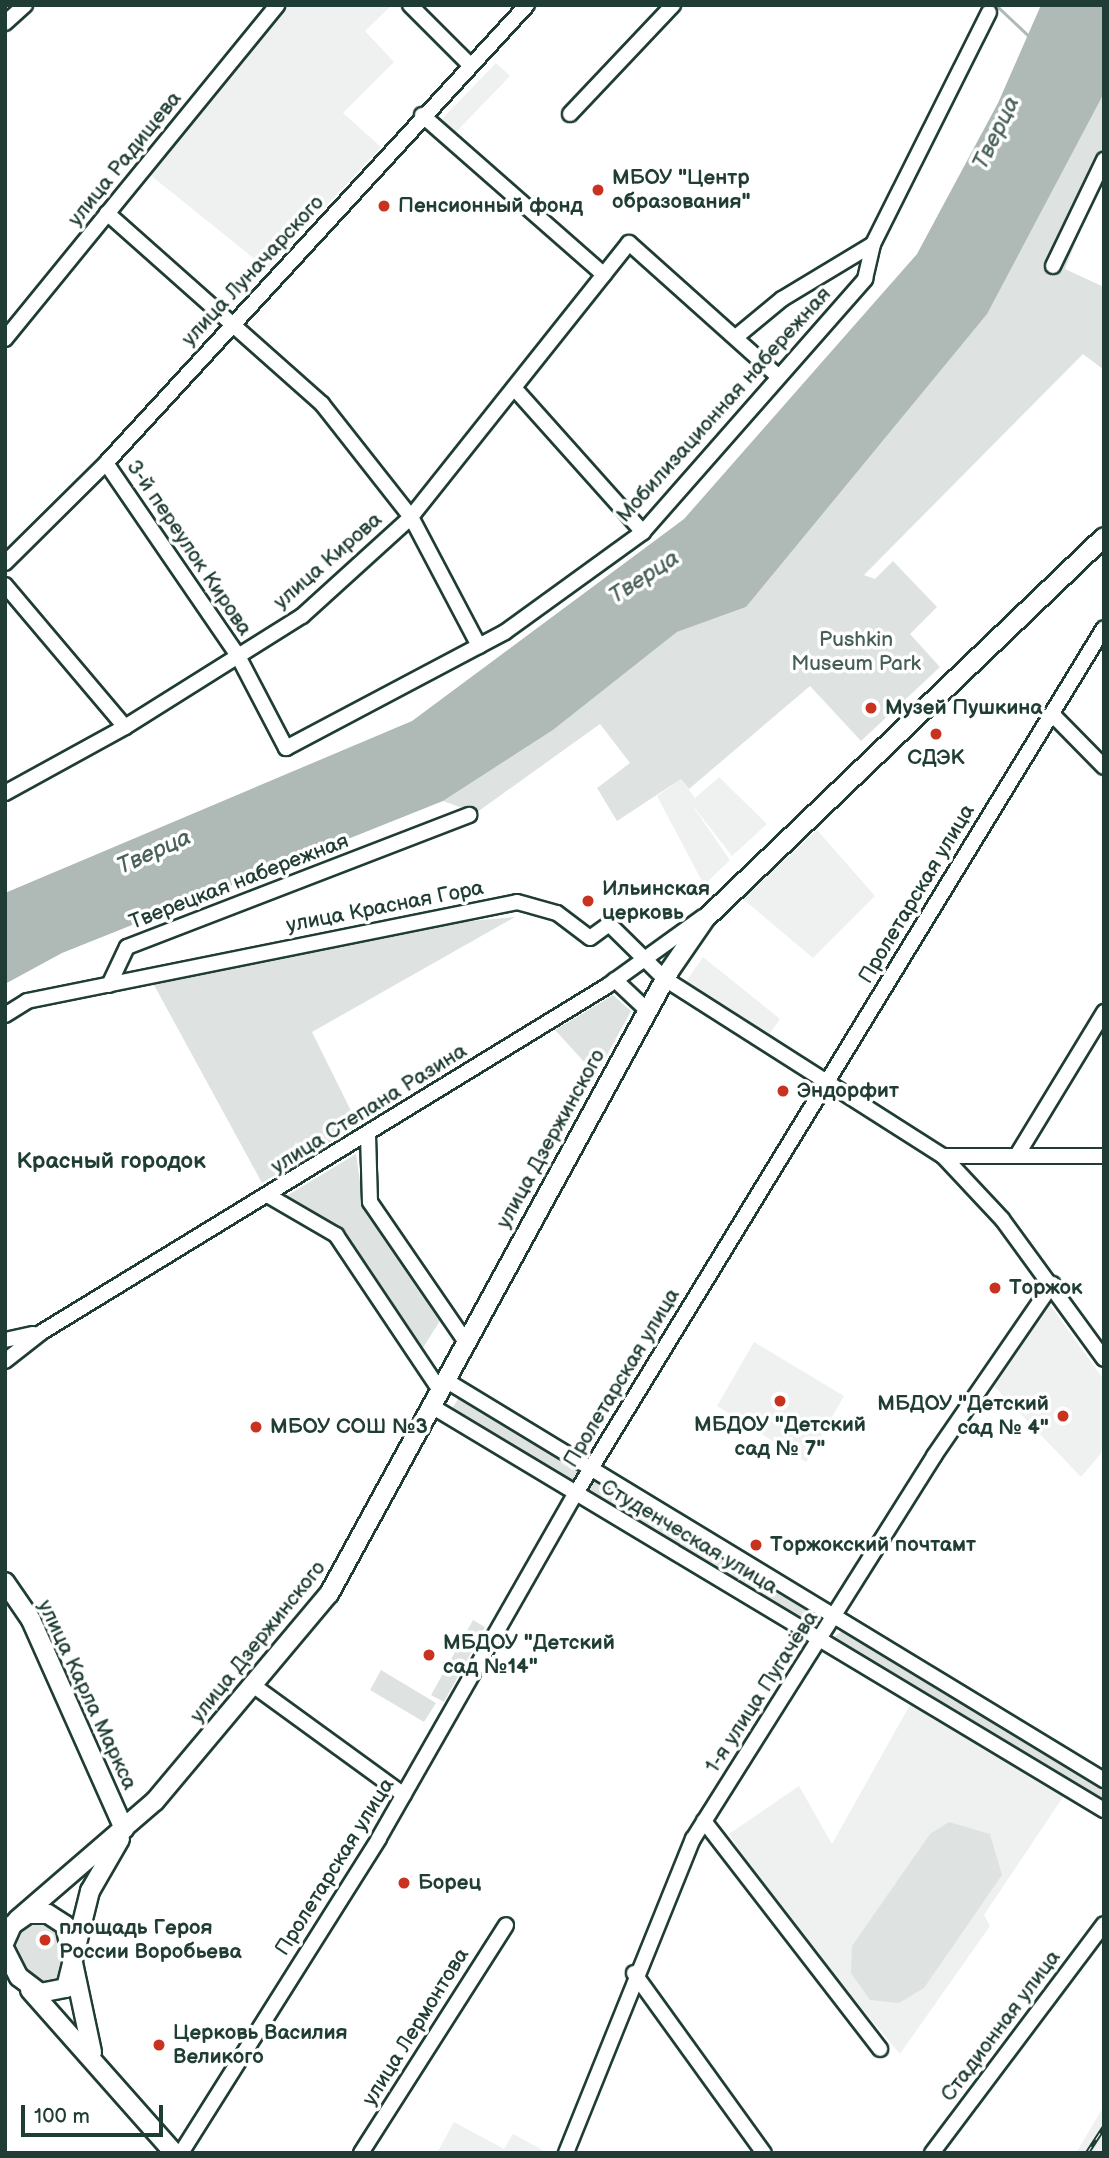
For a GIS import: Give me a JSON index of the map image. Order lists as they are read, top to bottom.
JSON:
{
  "streets": {
    "main road": ["улица Дзержинского", "улица Карла Маркса"],
    "street": [
      "улица Радищева",
      "улица Луначарского",
      "Мобилизационная набережная",
      "3-й переулок Кирова",
      "улица Кирова",
      "Тверецкая набережная",
      "Пролетарская улица",
      "улица Красная Гора",
      "улица Степана Разина",
      "Студенческая улица",
      "1-я улица Пугачёва",
      "Стадионная улица",
      "улица Лермонтова"
    ]
  },
  "crossings": [
    ["улица Луначарского", "3-й переулок Кирова"],
    ["Мобилизационная набережная", "3-й переулок Кирова"],
    ["3-й переулок Кирова", "улица Кирова"],
    ["Тверецкая набережная", "улица Красная Гора"],
    ["Пролетарская улица", "Студенческая улица"],
    ["улица Красная Гора", "улица Степана Разина"],
    ["улица Степана Разина", "улица Дзержинского"],
    ["улица Дзержинского", "Студенческая улица"],
    ["улица Дзержинского", "улица Карла Маркса"],
    ["Студенческая улица", "1-я улица Пугачёва"]
  ],
  "districts": ["Красный городок"],
  "water": ["Тверца"],
  "parks": ["Pushkin Museum Park"],
  "places": [
    "МБОУ \"Центр образования\"",
    "Пенсионный фонд",
    "Музей Пушкина",
    "СДЭК",
    "Ильинская церковь",
    "Эндорфит",
    "Торжок",
    "МБДОУ \"Детский сад № 7\"",
    "МБДОУ \"Детский сад № 4\"",
    "МБОУ СОШ №3",
    "Торжокский почтамт",
    "МБДОУ \"Детский сад №14\"",
    "Борец",
    "площадь Героя России Воробьева",
    "Церковь Василия Великого"
  ],
  "scale_bar": "100 m"
}
